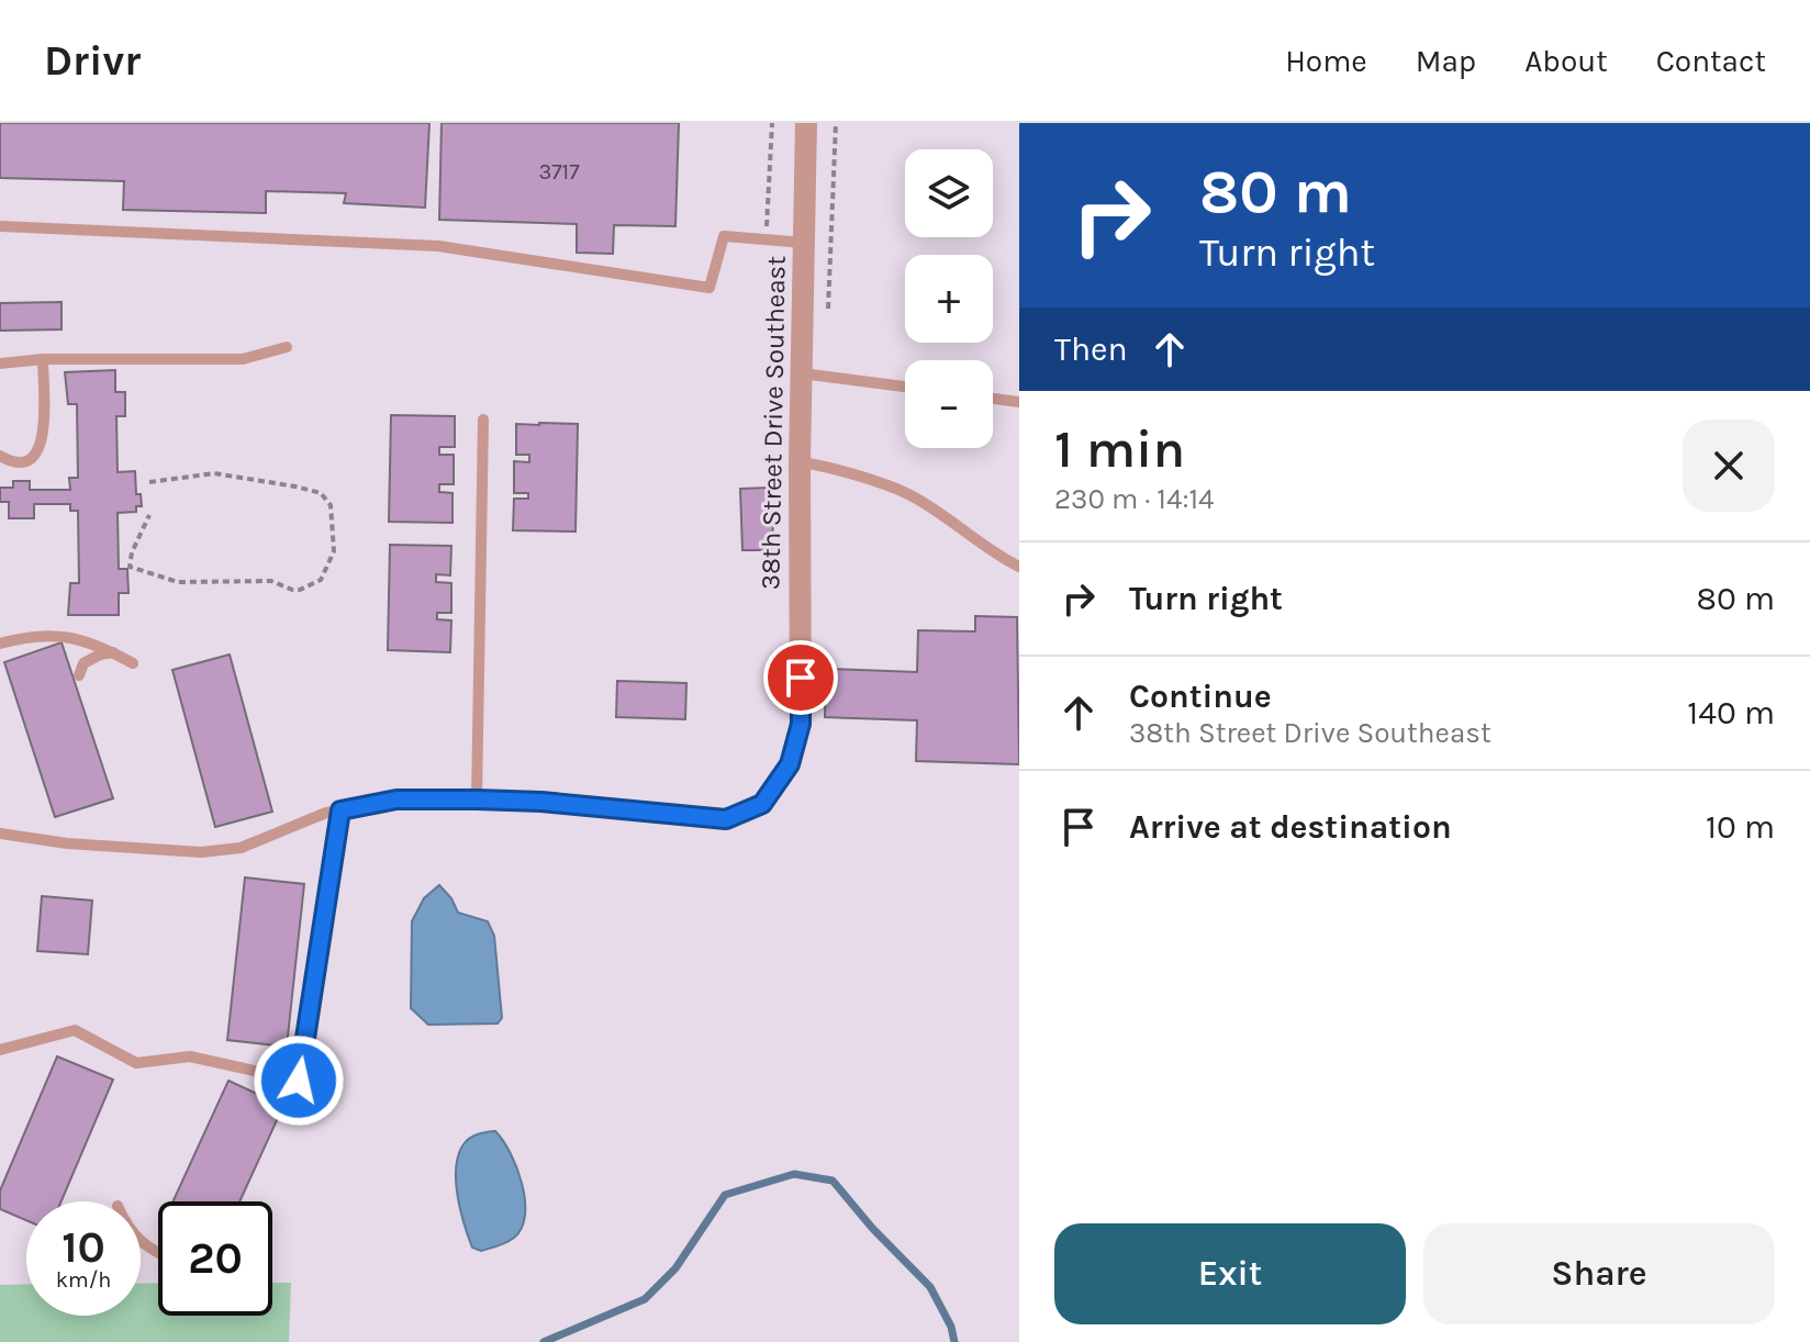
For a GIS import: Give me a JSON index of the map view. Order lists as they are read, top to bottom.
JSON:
{
  "streets": {
    "street": ["38th Street Drive Southeast"]
  },
  "house_numbers": ["3717"],
  "page": {
    "header": "Drivr",
    "nav": [
      "Home",
      "Map",
      "About",
      "Contact"
    ],
    "turn": ["80 m", "Turn right"],
    "map_buttons": ["+", "−"],
    "then": "Then",
    "heading": ["1 min", "230 m · 14:14"],
    "list": [
      {
        "name": "Turn right",
        "value": "80 m"
      },
      {
        "name": "Continue",
        "note": "38th Street Drive Southeast",
        "value": "140 m"
      },
      {
        "name": "Arrive at destination",
        "value": "10 m"
      }
    ],
    "speed": "10 km/h",
    "limit": "20",
    "buttons": ["Exit", "Share"]
  }
}
